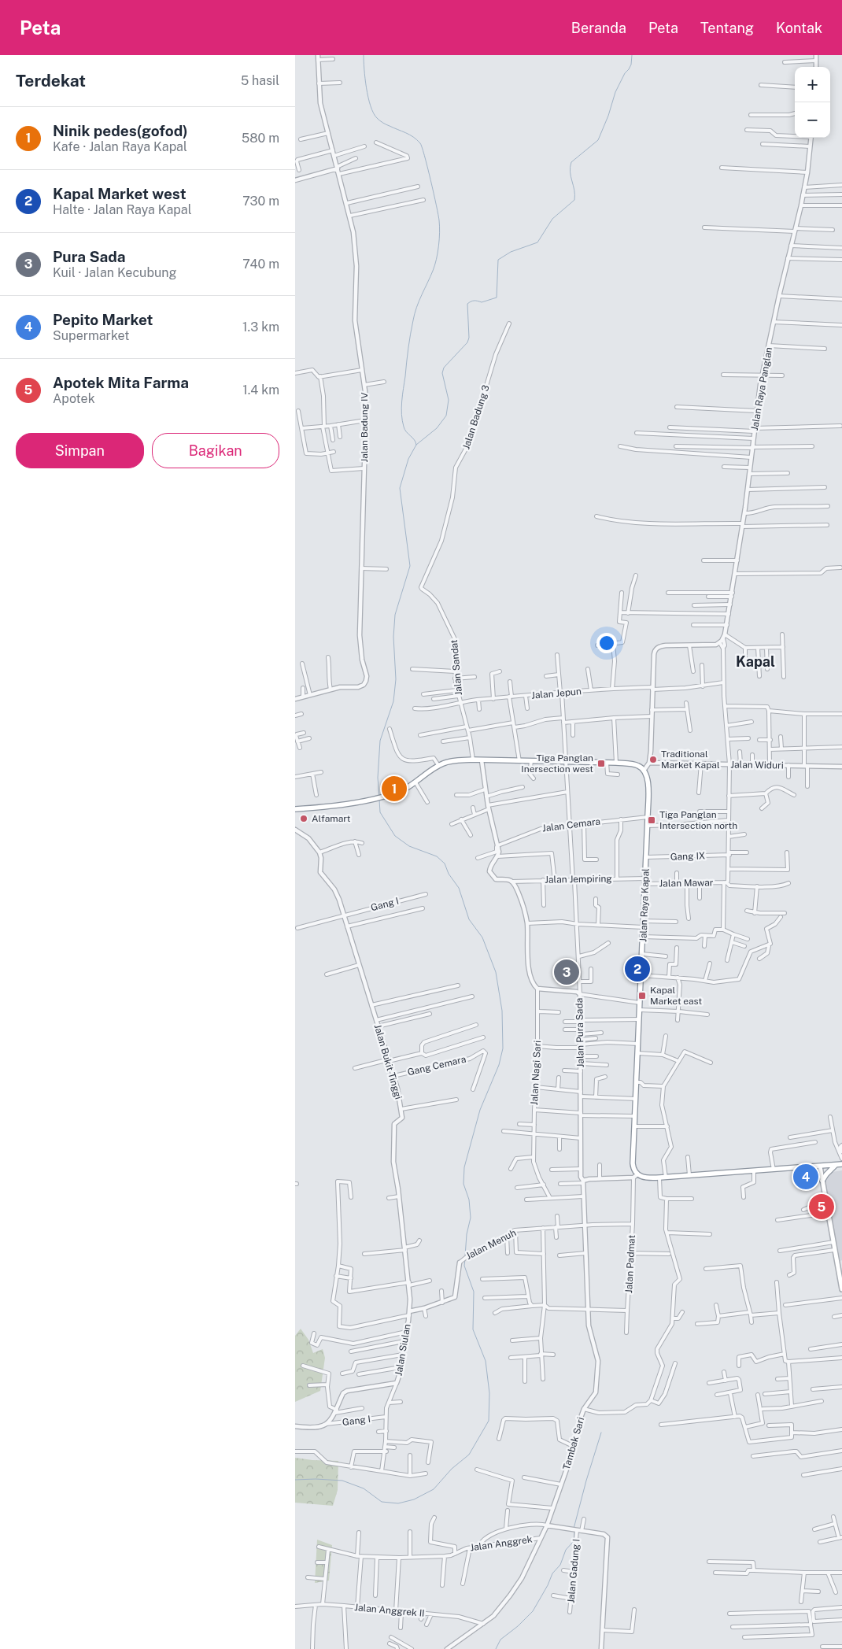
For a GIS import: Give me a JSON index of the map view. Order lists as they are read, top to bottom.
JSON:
{
  "streets": {
    "highway": ["Jalan Raya Kapal"],
    "street": [
      "Jalan Raya Panglan",
      "Jalan Badung 3",
      "Jalan Badung IV",
      "Jalan Sandat",
      "Jalan Jepun",
      "Jalan Widuri",
      "Jalan Cemara",
      "Gang IX",
      "Jalan Jempiring",
      "Jalan Mawar",
      "Gang I",
      "Jalan Pura Sada",
      "Jalan Bukit Tinggi",
      "Gang Cemara",
      "Jalan Nagi Sari",
      "Jalan Menuh",
      "Jalan Padmat",
      "Jalan Siulan",
      "Tambak Sari",
      "Jalan Anggrek",
      "Jalan Gadung I",
      "Jalan Anggrek II"
    ]
  },
  "crossings": [
    ["Jalan Raya Panglan", "Jalan Mawar"],
    ["Jalan Badung 3", "Jalan Sandat"],
    ["Jalan Sandat", "Jalan Jepun"],
    ["Jalan Jepun", "Jalan Mawar"],
    ["Jalan Widuri", "Jalan Mawar"],
    ["Jalan Cemara", "Jalan Raya Kapal"],
    ["Gang IX", "Jalan Mawar"],
    ["Gang IX", "Jalan Raya Kapal"],
    ["Jalan Jempiring", "Jalan Raya Kapal"],
    ["Jalan Mawar", "Jalan Raya Kapal"],
    ["Gang I", "Jalan Bukit Tinggi"],
    ["Gang I", "Jalan Siulan"],
    ["Jalan Raya Kapal", "Jalan Padmat"],
    ["Jalan Pura Sada", "Jalan Nagi Sari"],
    ["Jalan Pura Sada", "Tambak Sari"],
    ["Jalan Bukit Tinggi", "Gang Cemara"],
    ["Jalan Bukit Tinggi", "Jalan Menuh"],
    ["Jalan Bukit Tinggi", "Jalan Siulan"],
    ["Jalan Menuh", "Jalan Padmat"],
    ["Jalan Menuh", "Jalan Siulan"],
    ["Jalan Menuh", "Tambak Sari"],
    ["Tambak Sari", "Jalan Anggrek"],
    ["Tambak Sari", "Jalan Anggrek II"]
  ],
  "districts": ["Kapal"],
  "places": {
    "other": ["Traditional Market Kapal", "Alfamart"],
    "transit": ["Tiga Panglan Inersection west", "Tiga Panglan Intersection north", "Kapal Market east"]
  },
  "page": {
    "header": "Peta",
    "nav": [
      "Beranda",
      "Peta",
      "Tentang",
      "Kontak"
    ],
    "heading": ["Terdekat", "5 hasil"],
    "map_buttons": ["+", "−"],
    "list": [
      {
        "mark": "1",
        "name": "Ninik pedes(gofod)",
        "note": "Kafe · Jalan Raya Kapal",
        "value": "580 m"
      },
      {
        "mark": "2",
        "name": "Kapal Market west",
        "note": "Halte · Jalan Raya Kapal",
        "value": "730 m"
      },
      {
        "mark": "3",
        "name": "Pura Sada",
        "note": "Kuil · Jalan Kecubung",
        "value": "740 m"
      },
      {
        "mark": "4",
        "name": "Pepito Market",
        "note": "Supermarket",
        "value": "1.3 km"
      },
      {
        "mark": "5",
        "name": "Apotek Mita Farma",
        "note": "Apotek",
        "value": "1.4 km"
      }
    ],
    "buttons": ["Simpan", "Bagikan"],
    "pins": [
      "1",
      "2",
      "3",
      "4",
      "5"
    ]
  }
}
